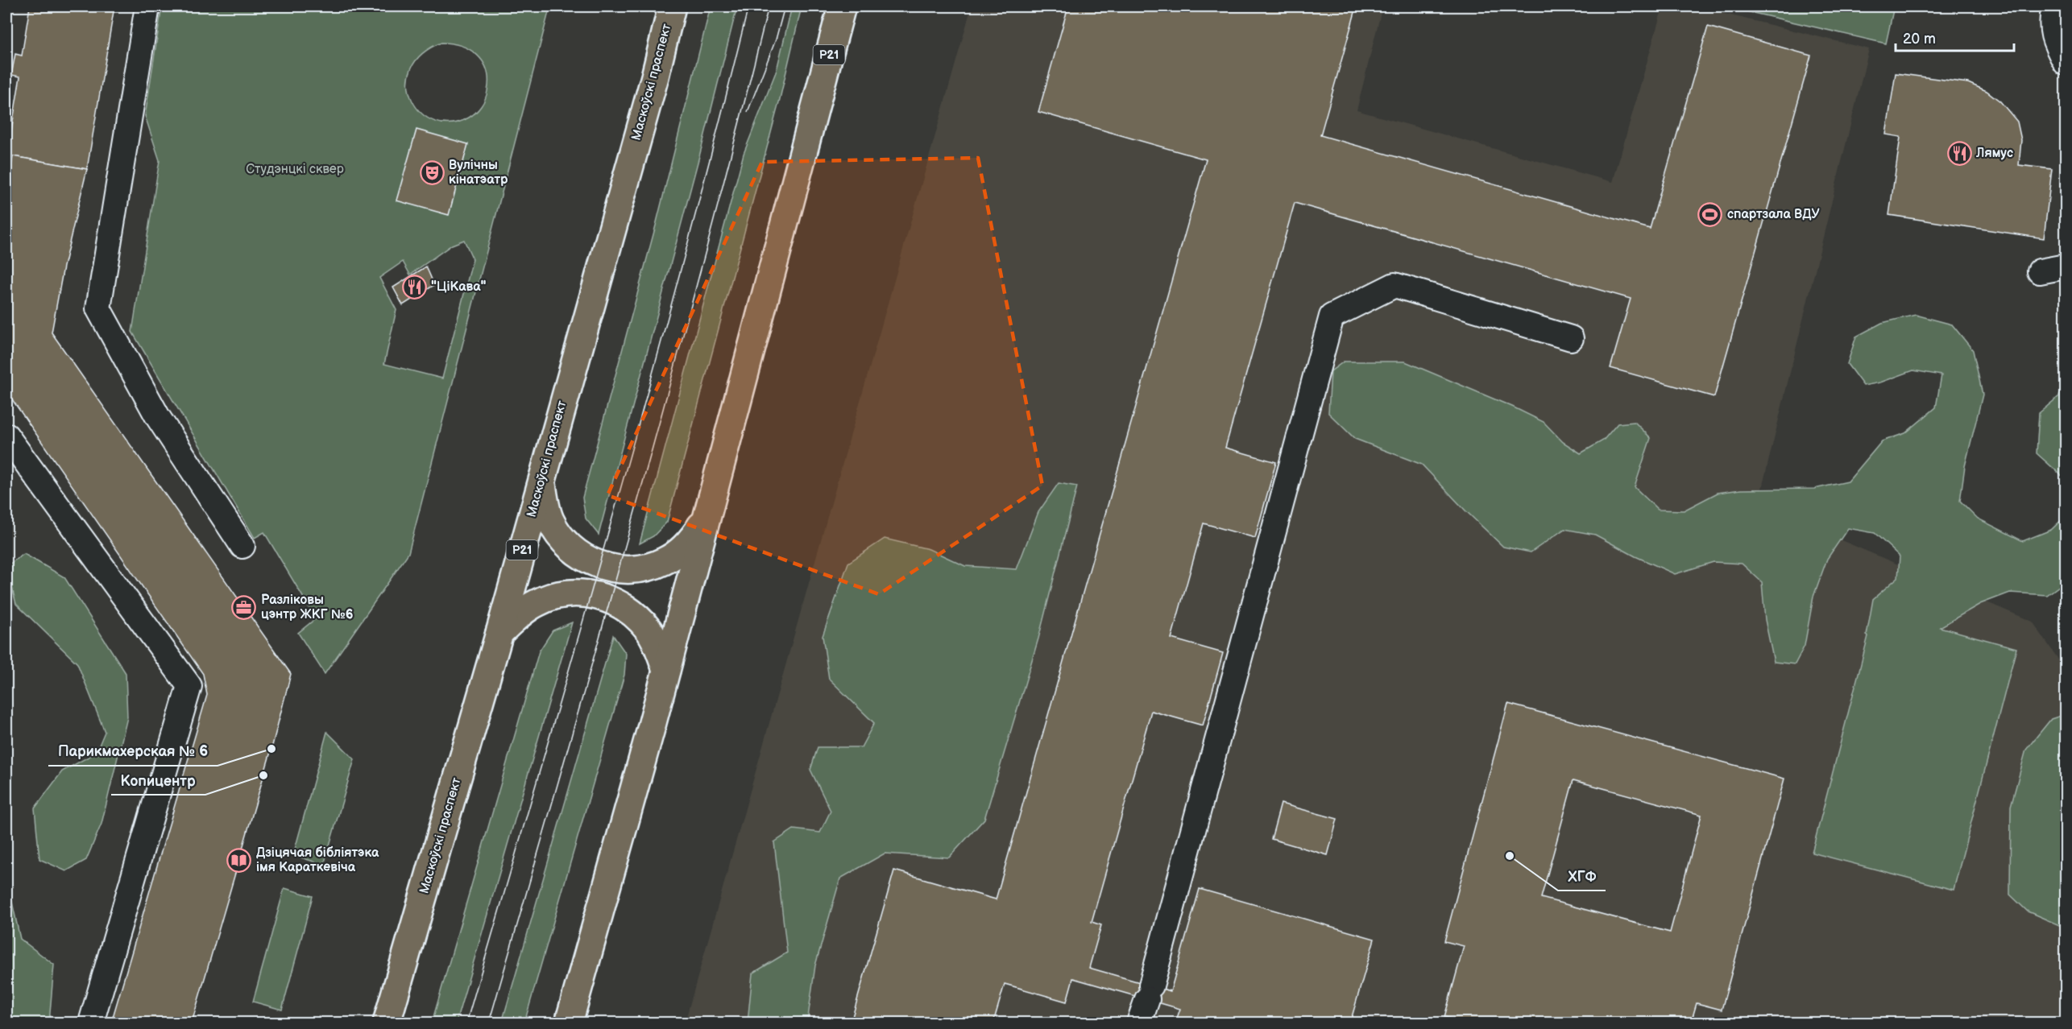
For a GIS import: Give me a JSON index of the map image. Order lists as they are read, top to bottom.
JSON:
{
  "streets": {
    "main road": ["Р21", "Маскоўскі праспект"]
  },
  "parks": ["Студэнцкі сквер"],
  "places": {
    "restaurant": ["Лямус", "\"ЦіКава\""],
    "theatre": ["Вулічны кінатэатр"],
    "sports": ["спартзала ВДУ"],
    "office": ["Разліковы цэнтр ЖКГ №6"],
    "other": ["Парикмахерская № 6", "Копицентр", "ХГФ"],
    "library": ["Дзіцячая бібліятэка імя Караткевіча"]
  },
  "scale_bar": "20 m"
}
